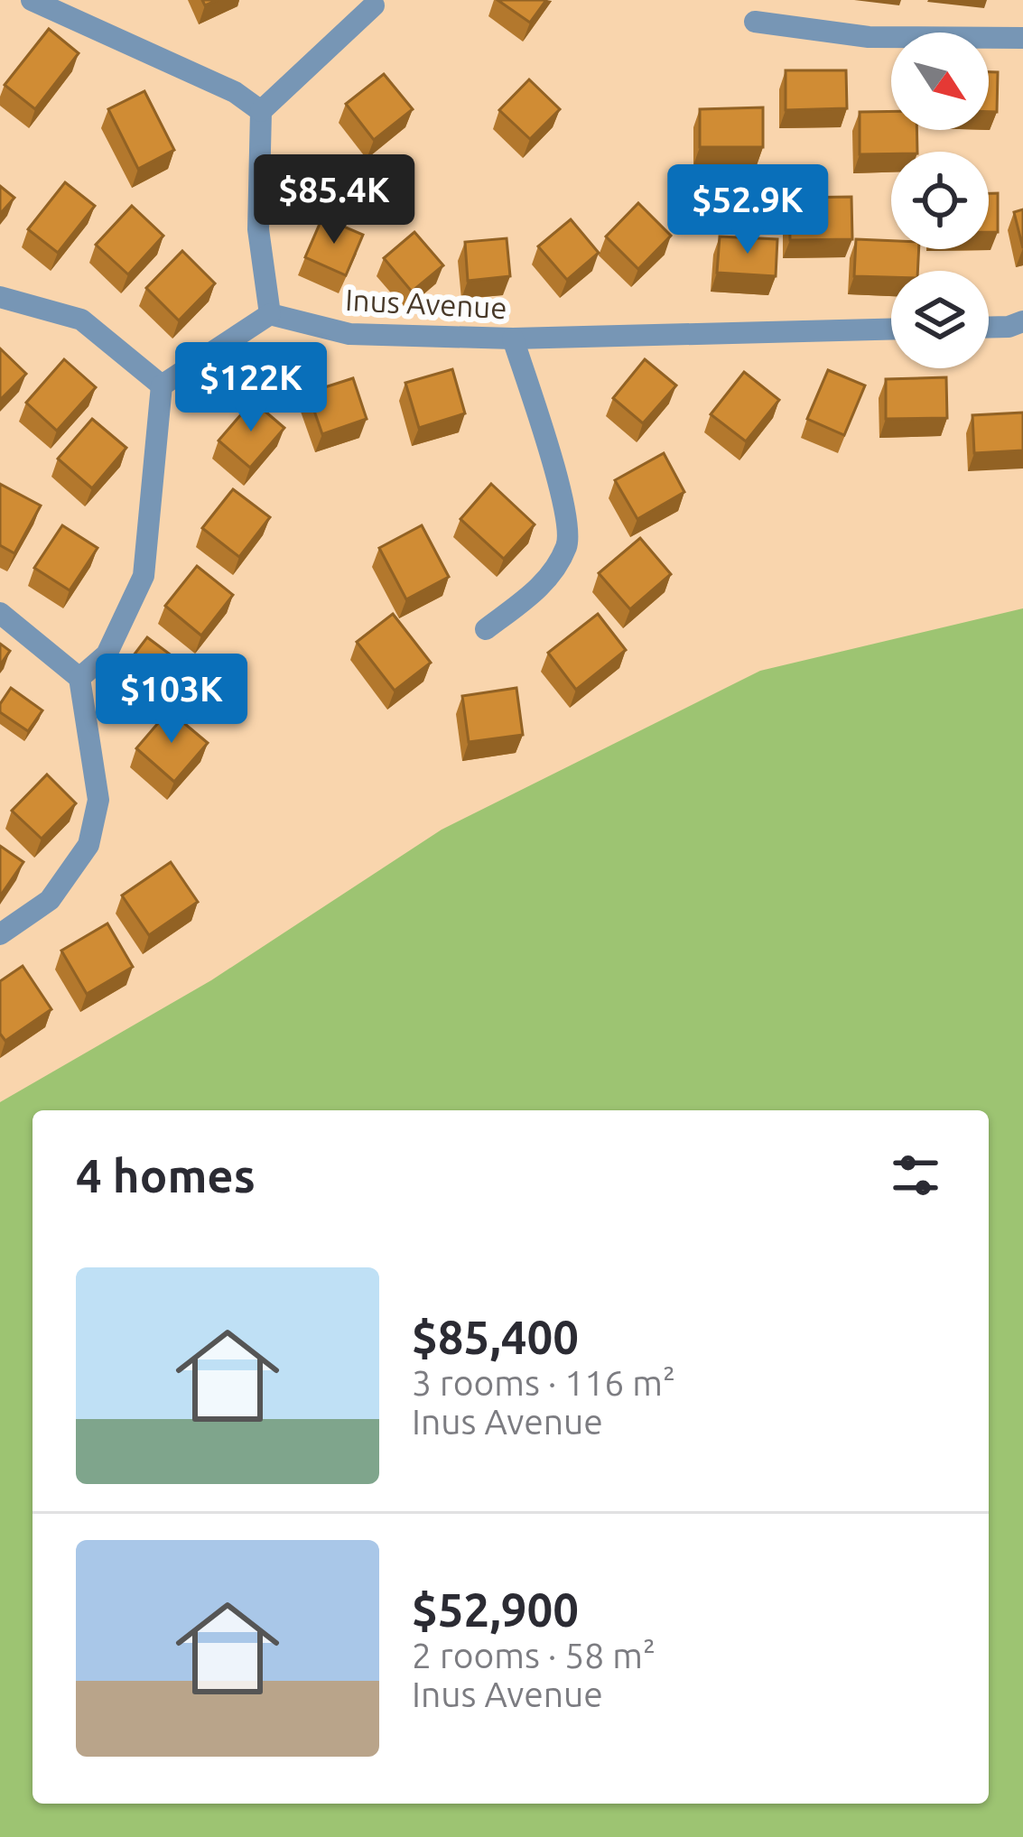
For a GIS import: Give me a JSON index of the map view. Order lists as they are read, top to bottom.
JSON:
{
  "streets": {
    "street": ["Inus Avenue"]
  },
  "north": "bottom right",
  "page": {
    "price": [
      "$85.4K",
      "$52.9K",
      "$122K",
      "$103K"
    ],
    "heading": "4 homes",
    "list": [
      {
        "name": "$85,400",
        "note": "3 rooms · 116 m² · Inus Avenue"
      },
      {
        "name": "$52,900",
        "note": "2 rooms · 58 m² · Inus Avenue"
      }
    ]
  }
}
